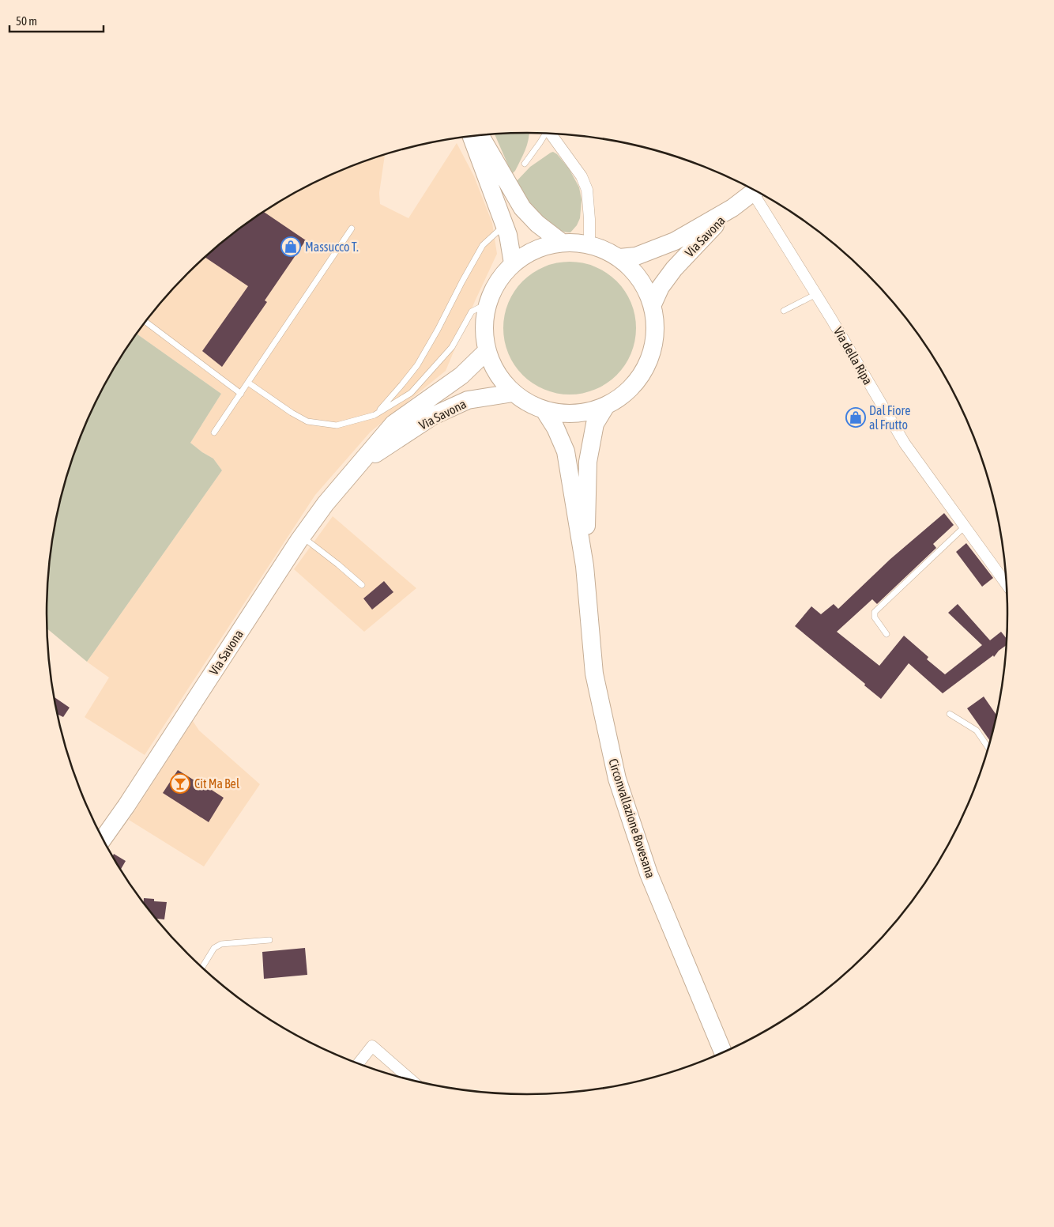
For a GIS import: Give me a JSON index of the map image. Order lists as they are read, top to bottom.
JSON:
{
  "streets": {
    "main road": ["Via Savona", "Circonvallazione Bovesana"],
    "street": ["Via della Ripa"]
  },
  "places": {
    "shop": ["Massucco T.", "Dal Fiore al Frutto"],
    "bar": ["Cit Ma Bel"]
  },
  "scale_bar": "50 m"
}
